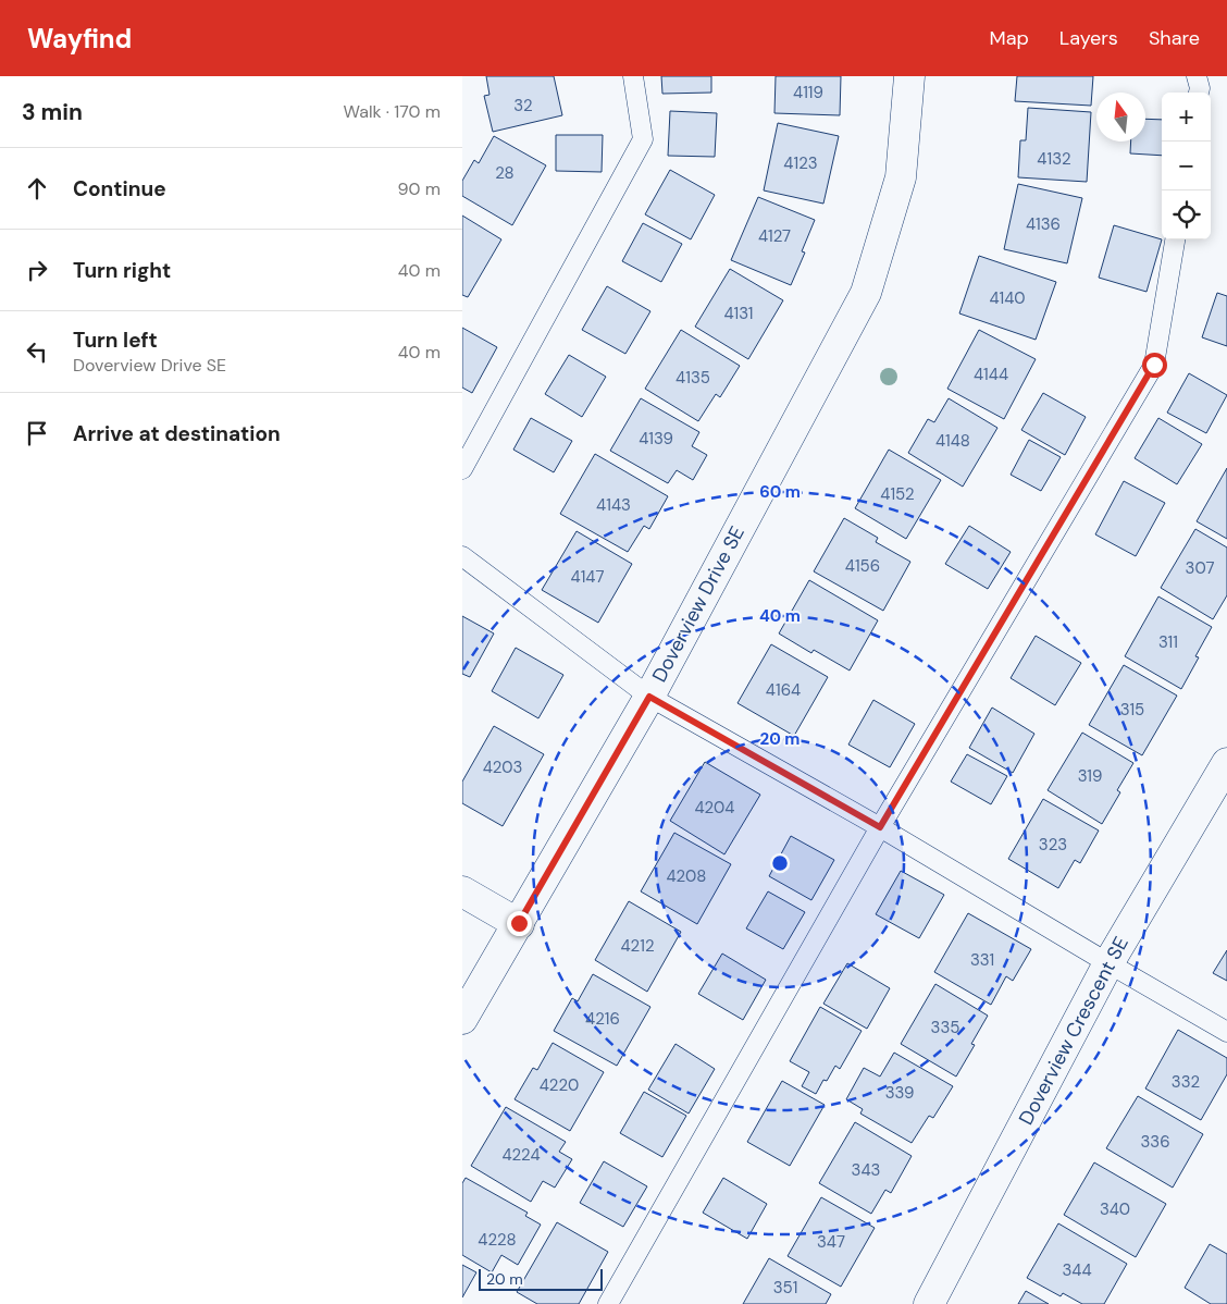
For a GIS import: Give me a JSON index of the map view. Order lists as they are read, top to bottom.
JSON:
{
  "streets": {
    "street": ["Doverview Drive SE", "Doverview Crescent SE"]
  },
  "house_numbers": [
    "4119",
    "32",
    "4132",
    "4123",
    "28",
    "4136",
    "4127",
    "4140",
    "4131",
    "4144",
    "4135",
    "4139",
    "4148",
    "4152",
    "4143",
    "4156",
    "307",
    "4147",
    "311",
    "4164",
    "315",
    "4203",
    "319",
    "4204",
    "323",
    "4208",
    "4212",
    "331",
    "4216",
    "335",
    "332",
    "4220",
    "339",
    "336",
    "4224",
    "343",
    "340",
    "4228",
    "347",
    "344",
    "351"
  ],
  "scale_bar": "20 m",
  "north": "top",
  "page": {
    "header": "Wayfind",
    "nav": ["Map", "Layers", "Share"],
    "heading": ["3 min", "Walk · 170 m"],
    "map_buttons": ["+", "−"],
    "list": [
      ["Continue", "90 m"],
      ["Turn right", "40 m"],
      ["Turn left", "Doverview Drive SE", "40 m"],
      "Arrive at destination"
    ],
    "scale": "20 m"
  },
  "rings": ["60 m", "40 m", "20 m"]
}
